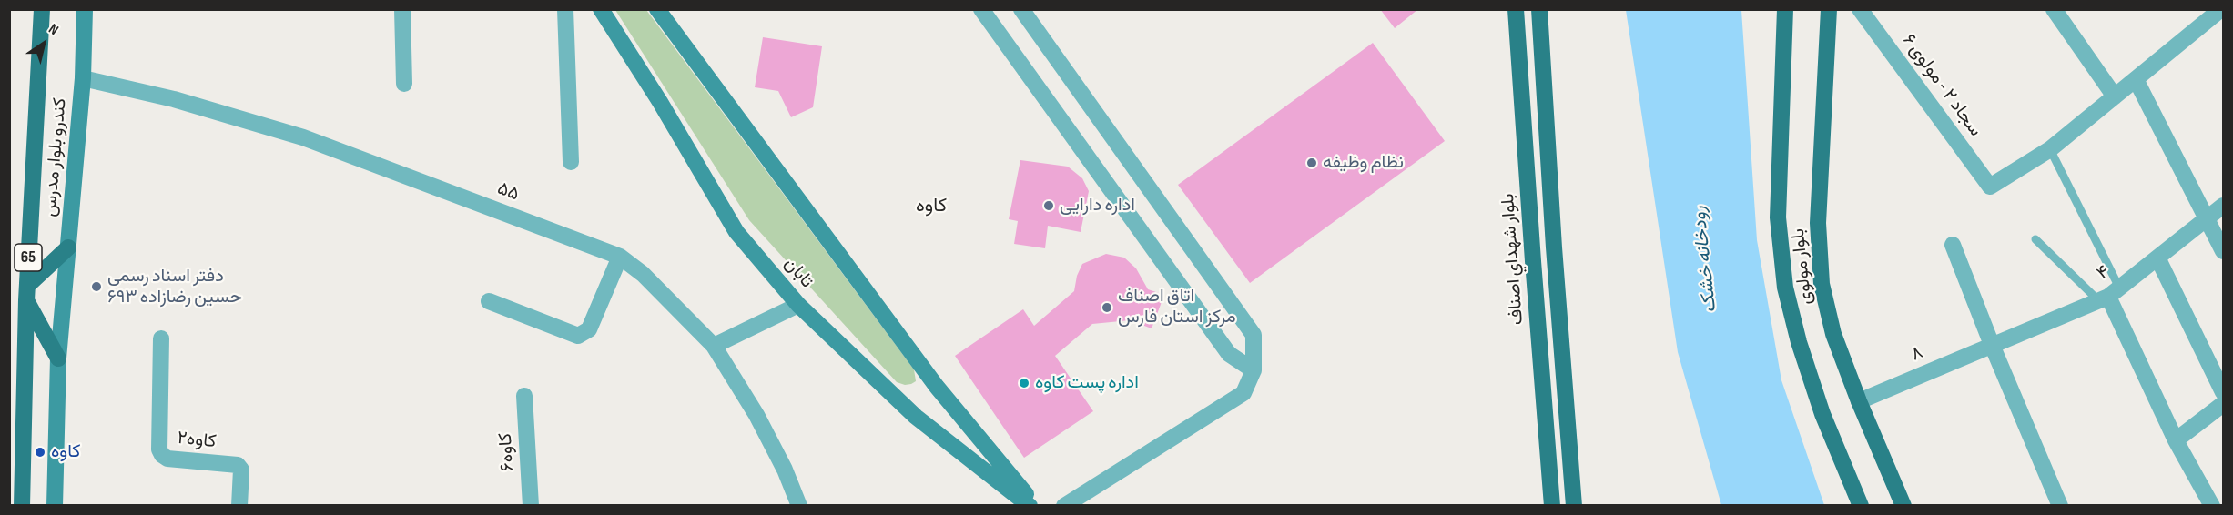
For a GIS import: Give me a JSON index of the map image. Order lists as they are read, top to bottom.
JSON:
{
  "streets": {
    "main road": ["65", "بلوار شهداي اصناف", "بلوار مولوی"],
    "street": [
      "سجاد ۲ - مولوی ۶",
      "کندرو بلوار مدرس",
      "۵۵",
      "تابان",
      "۴",
      "۸",
      "کاوه۲",
      "کاوه۶"
    ]
  },
  "crossings": [
    ["کندرو بلوار مدرس", "۵۵"],
    ["بلوار مولوی", "۸"],
    ["۴", "۸"]
  ],
  "districts": ["کاوه"],
  "water": ["رودخانه خشک"],
  "places": [
    "نظام وظیفه",
    "اداره دارایی",
    "دفتر اسناد رسمی ۶۹۳ حسین رضازاده",
    "اتاق اصناف مرکز استان فارس",
    "اداره پست کاوه",
    "کاوه"
  ],
  "north": "top right"
}
